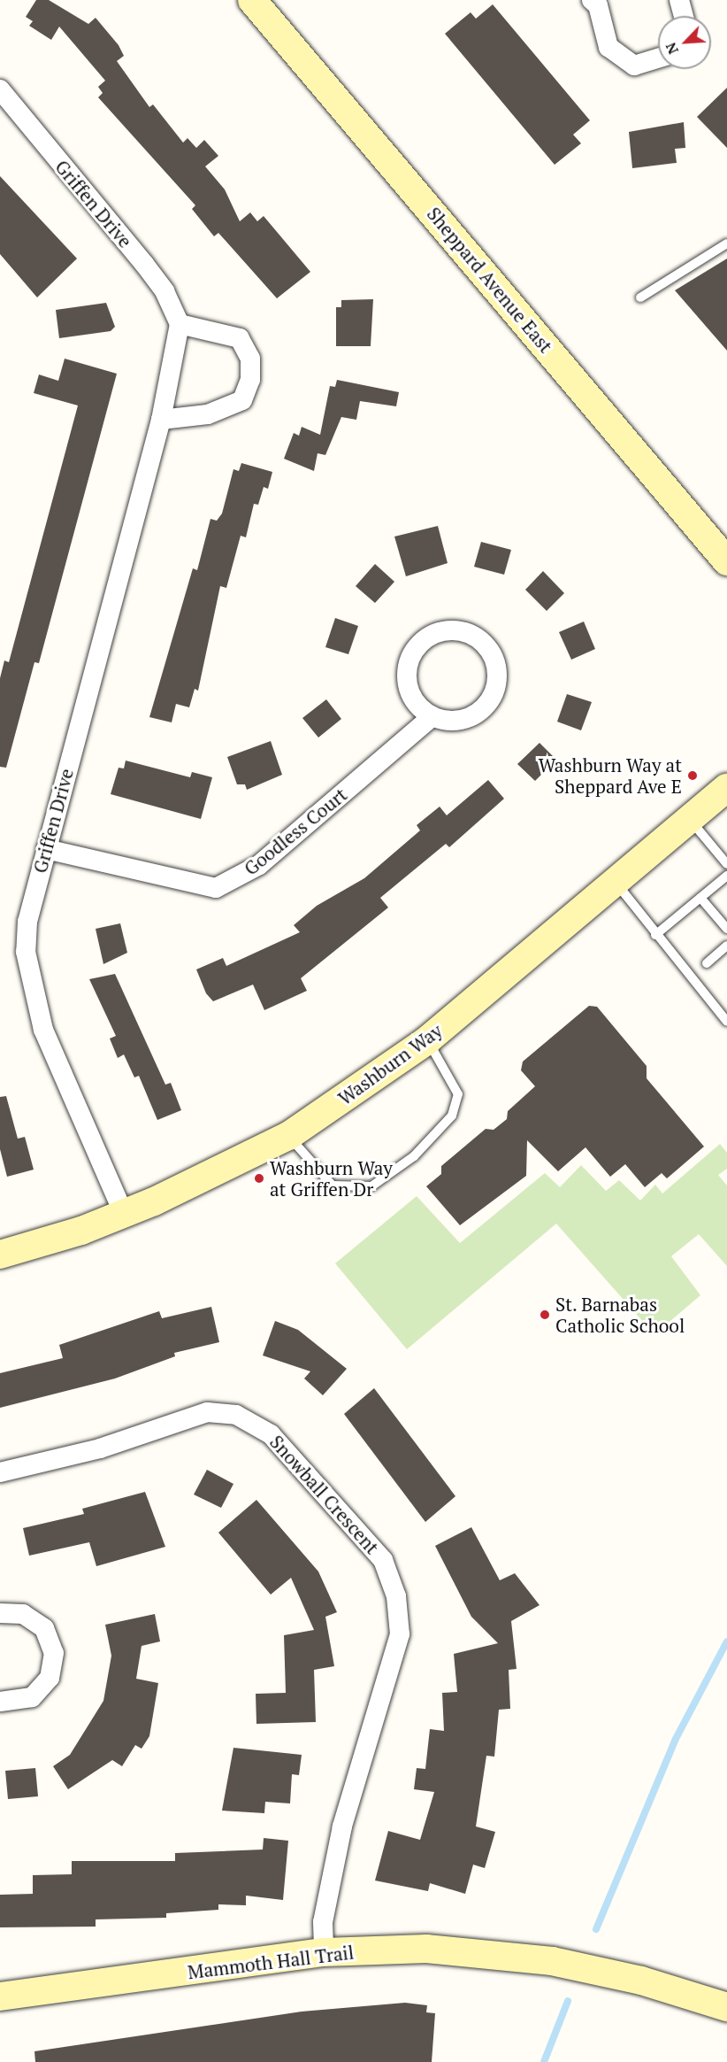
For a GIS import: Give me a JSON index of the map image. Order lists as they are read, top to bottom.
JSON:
{
  "streets": {
    "street": [
      "Griffen Drive",
      "Sheppard Avenue East",
      "Goodless Court",
      "Washburn Way",
      "Snowball Crescent",
      "Mammoth Hall Trail"
    ]
  },
  "crossings": [
    ["Griffen Drive", "Goodless Court"],
    ["Griffen Drive", "Washburn Way"],
    ["Snowball Crescent", "Mammoth Hall Trail"]
  ],
  "places": ["Washburn Way at Sheppard Ave E", "Washburn Way at Griffen Dr", "St. Barnabas Catholic School"],
  "north": "bottom left"
}
